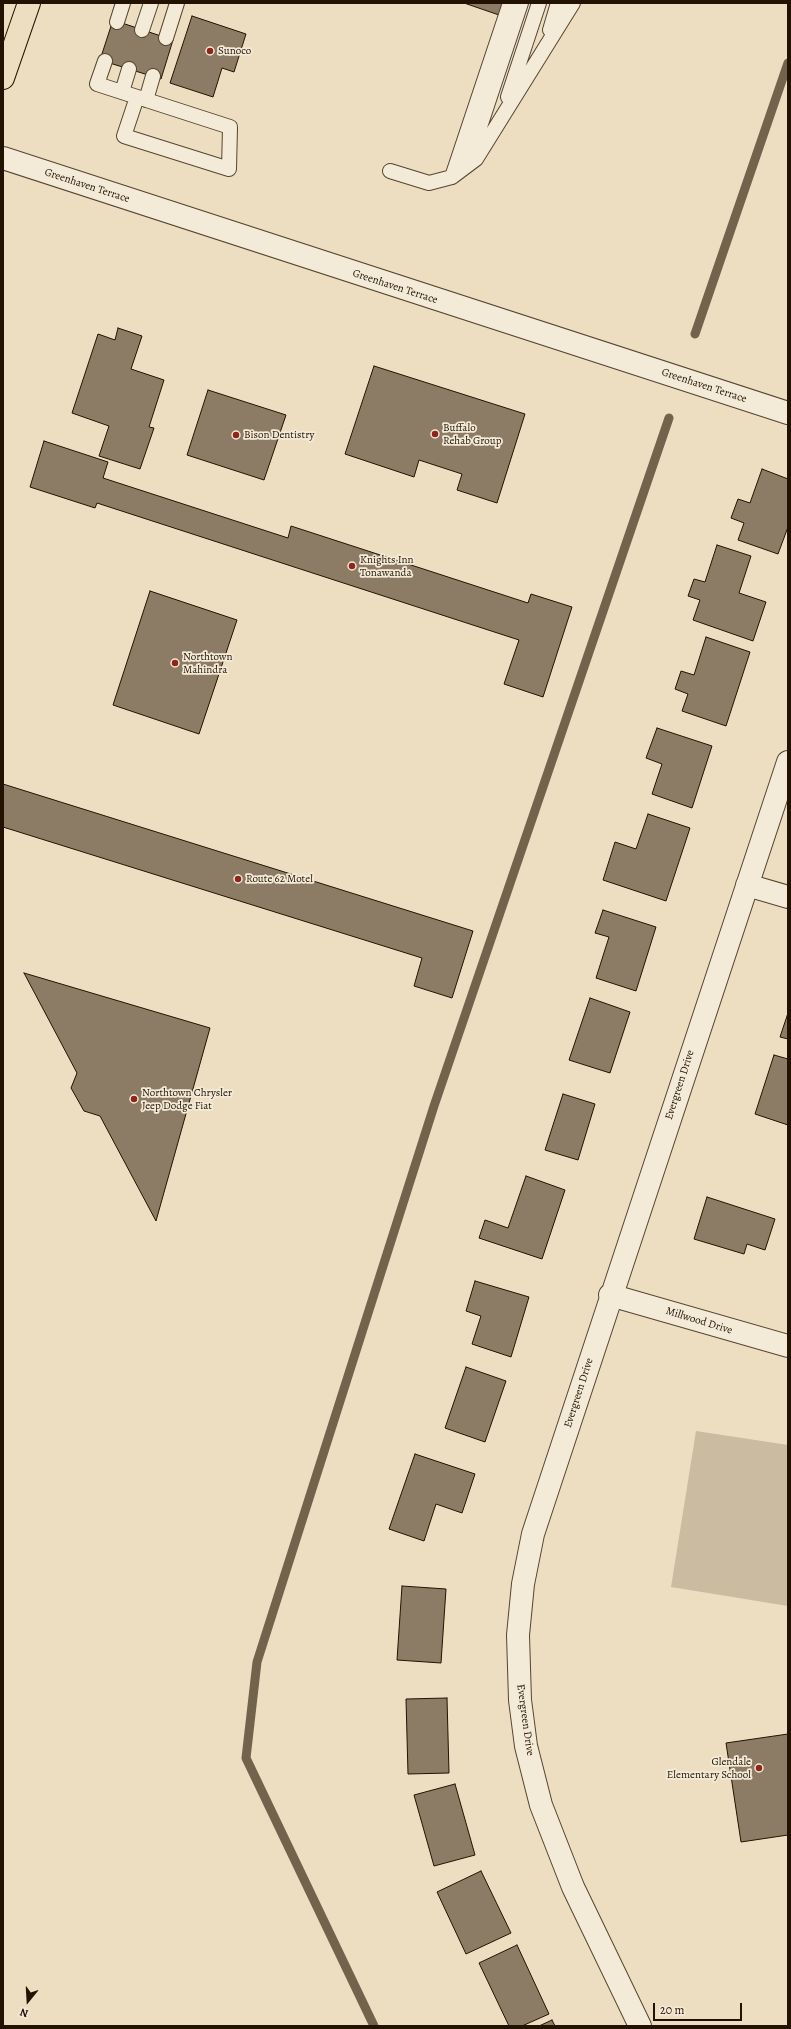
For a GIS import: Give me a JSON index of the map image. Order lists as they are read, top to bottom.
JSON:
{
  "streets": {
    "street": ["Greenhaven Terrace", "Evergreen Drive", "Millwood Drive"]
  },
  "crossings": [
    ["Evergreen Drive", "Millwood Drive"]
  ],
  "places": [
    "Sunoco",
    "Buffalo Rehab Group",
    "Bison Dentistry",
    "Knights Inn Tonawanda",
    "Northtown Mahindra",
    "Route 62 Motel",
    "Northtown Chrysler Jeep Dodge Fiat",
    "Glendale Elementary School"
  ],
  "scale_bar": "20 m",
  "north": "bottom"
}
